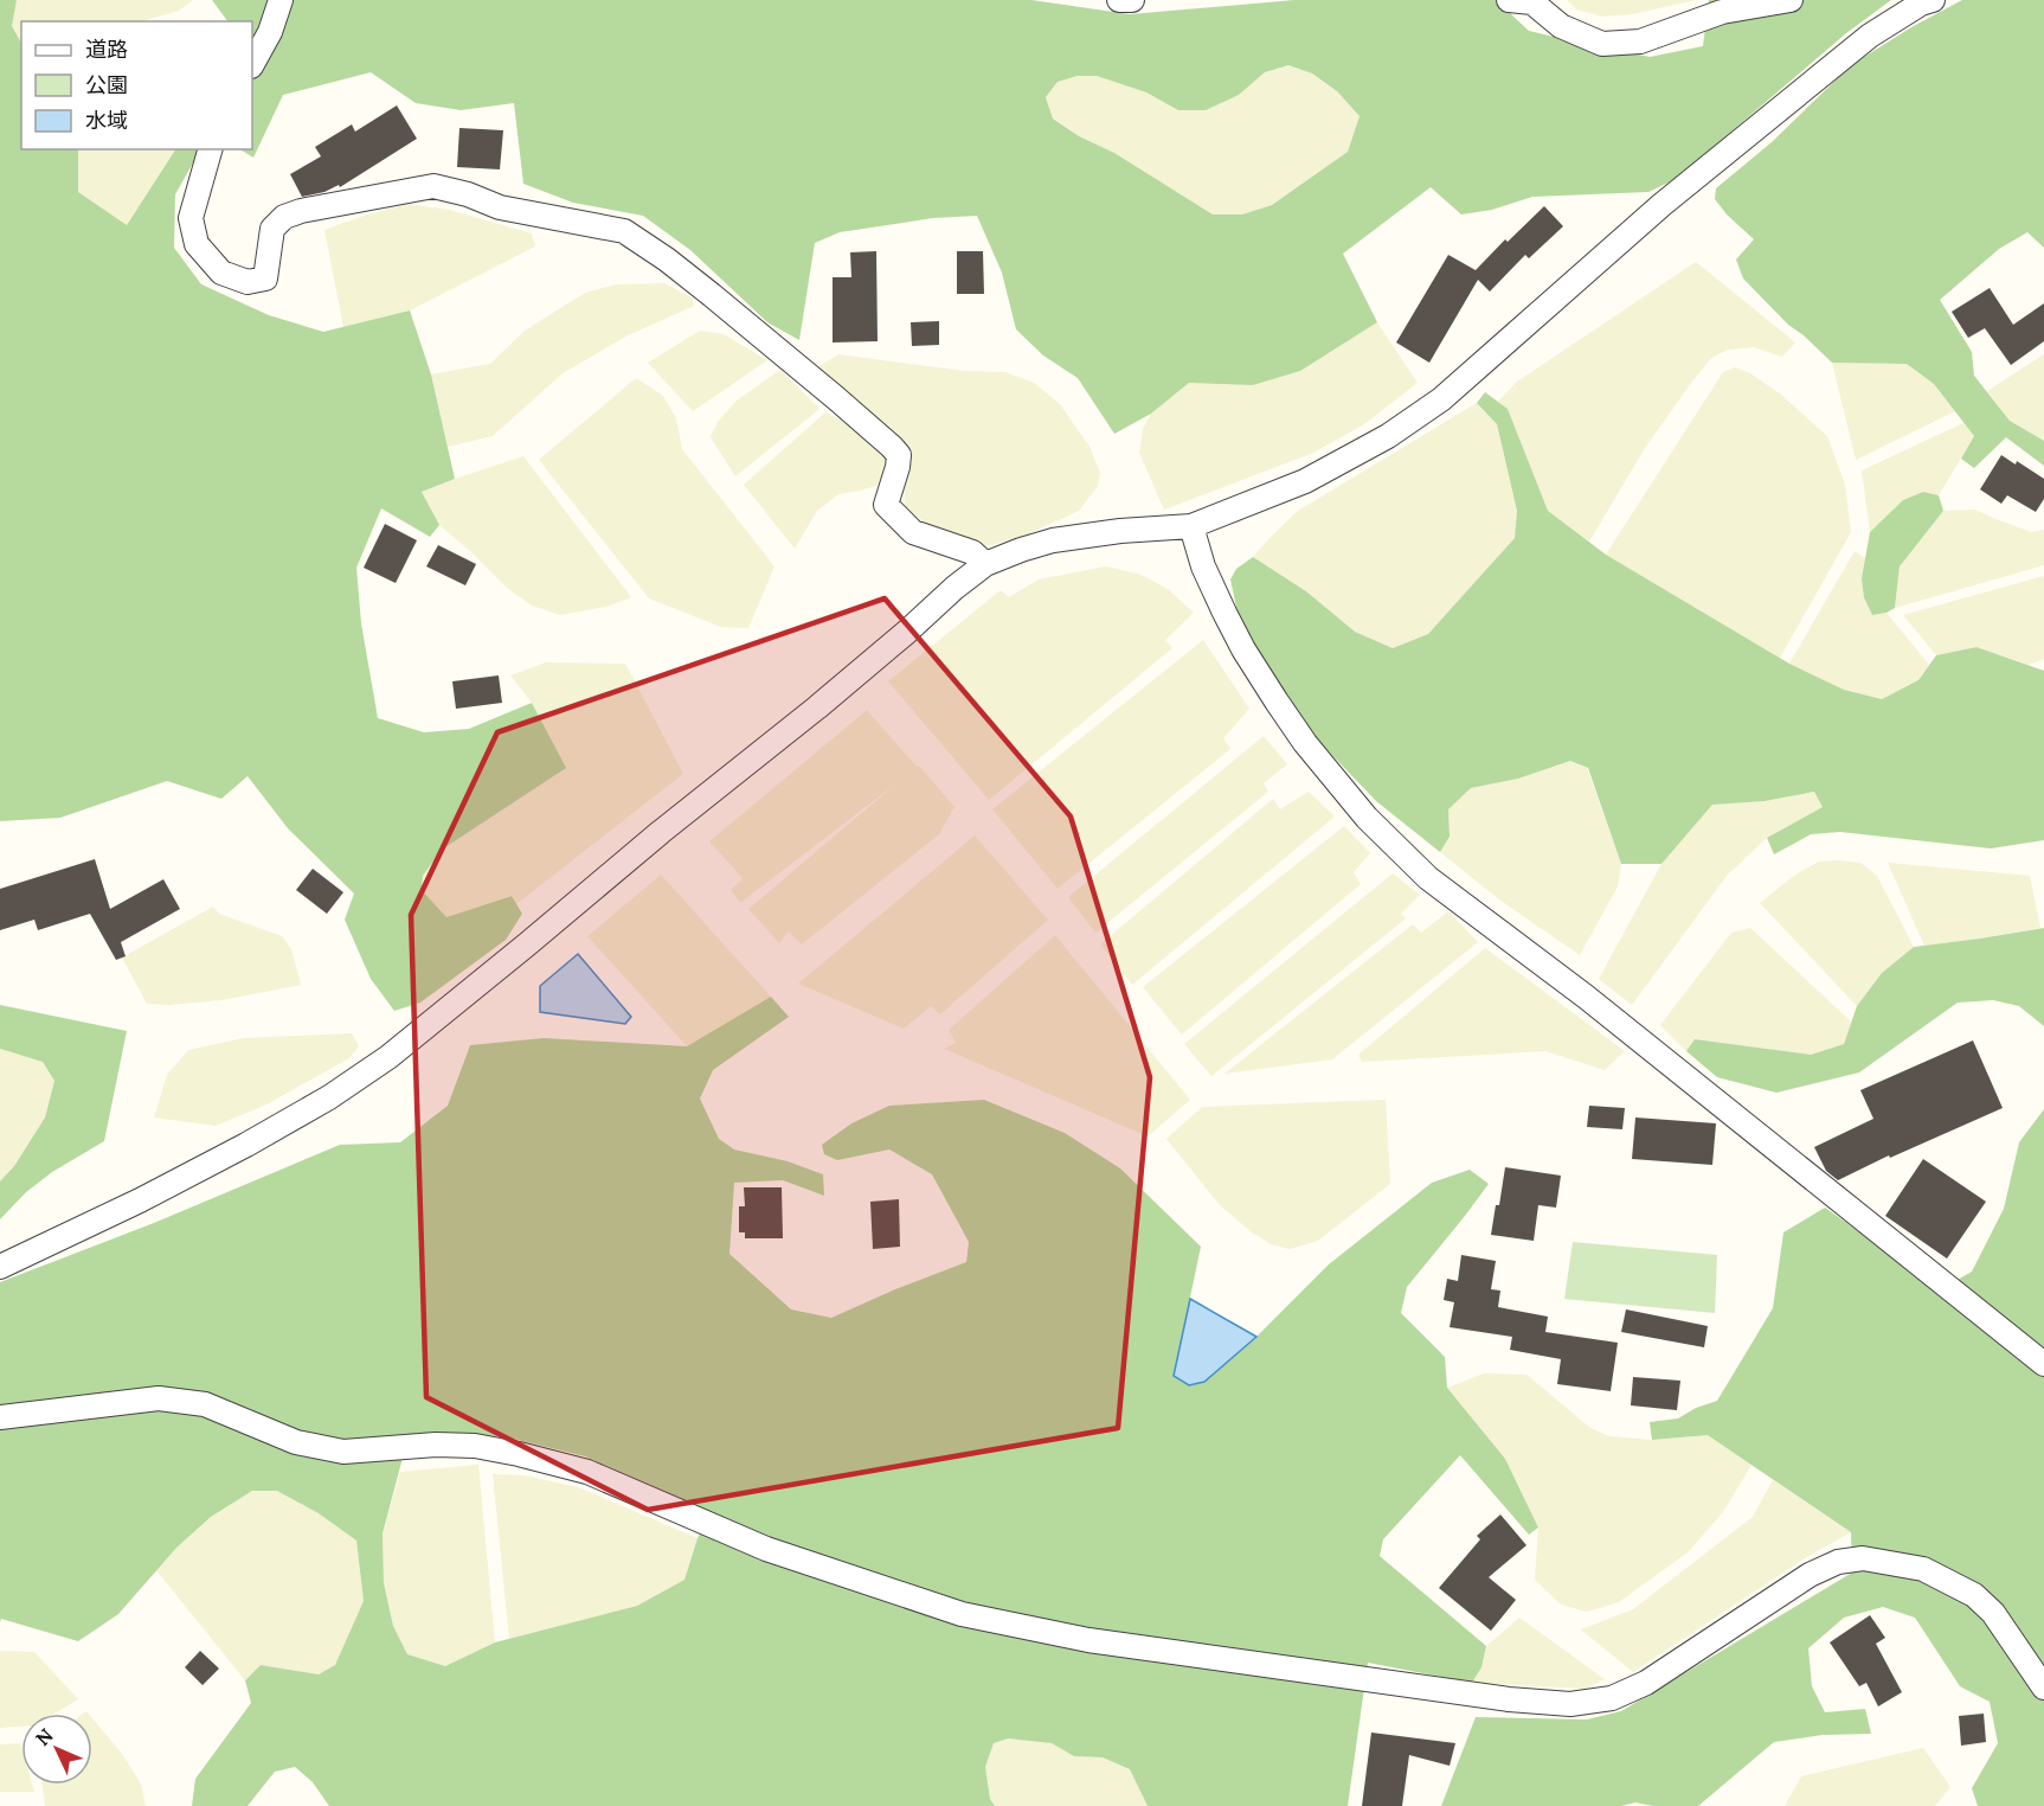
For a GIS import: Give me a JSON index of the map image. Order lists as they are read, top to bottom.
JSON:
{
  "legend": ["道路", "公園", "水域"],
  "north": "top left"
}
